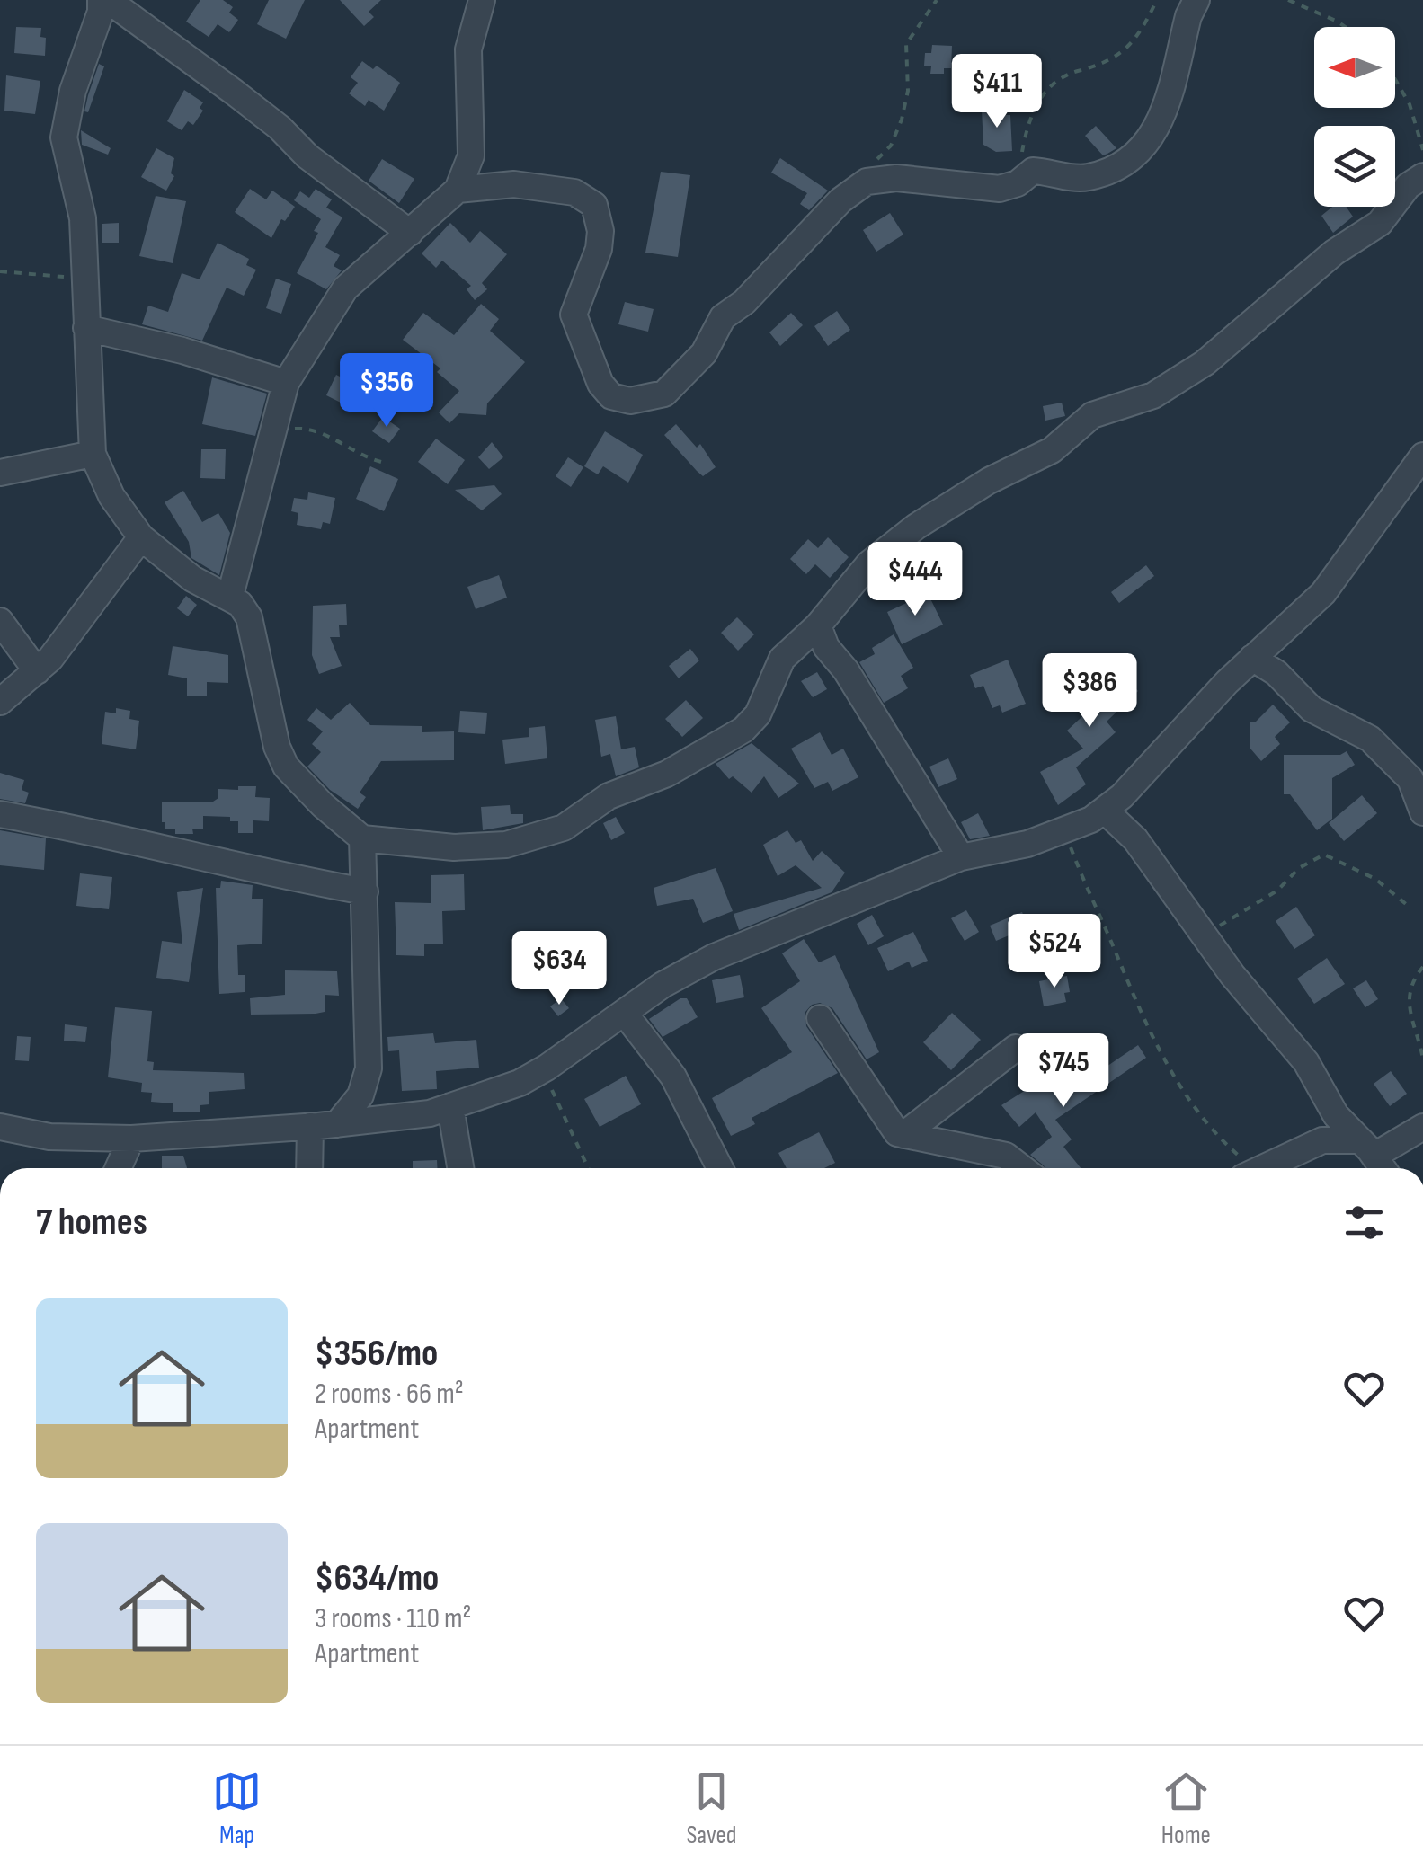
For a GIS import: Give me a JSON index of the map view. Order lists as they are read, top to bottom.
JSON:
{
  "north": "left",
  "page": {
    "price": [
      "$411",
      "$356",
      "$444",
      "$386",
      "$524",
      "$634",
      "$745"
    ],
    "heading": "7 homes",
    "list": [
      {
        "name": "$356/mo",
        "note": "2 rooms · 66 m² · Apartment"
      },
      {
        "name": "$634/mo",
        "note": "3 rooms · 110 m² · Apartment"
      }
    ],
    "tabs": ["Map", "Saved", "Home"]
  }
}
